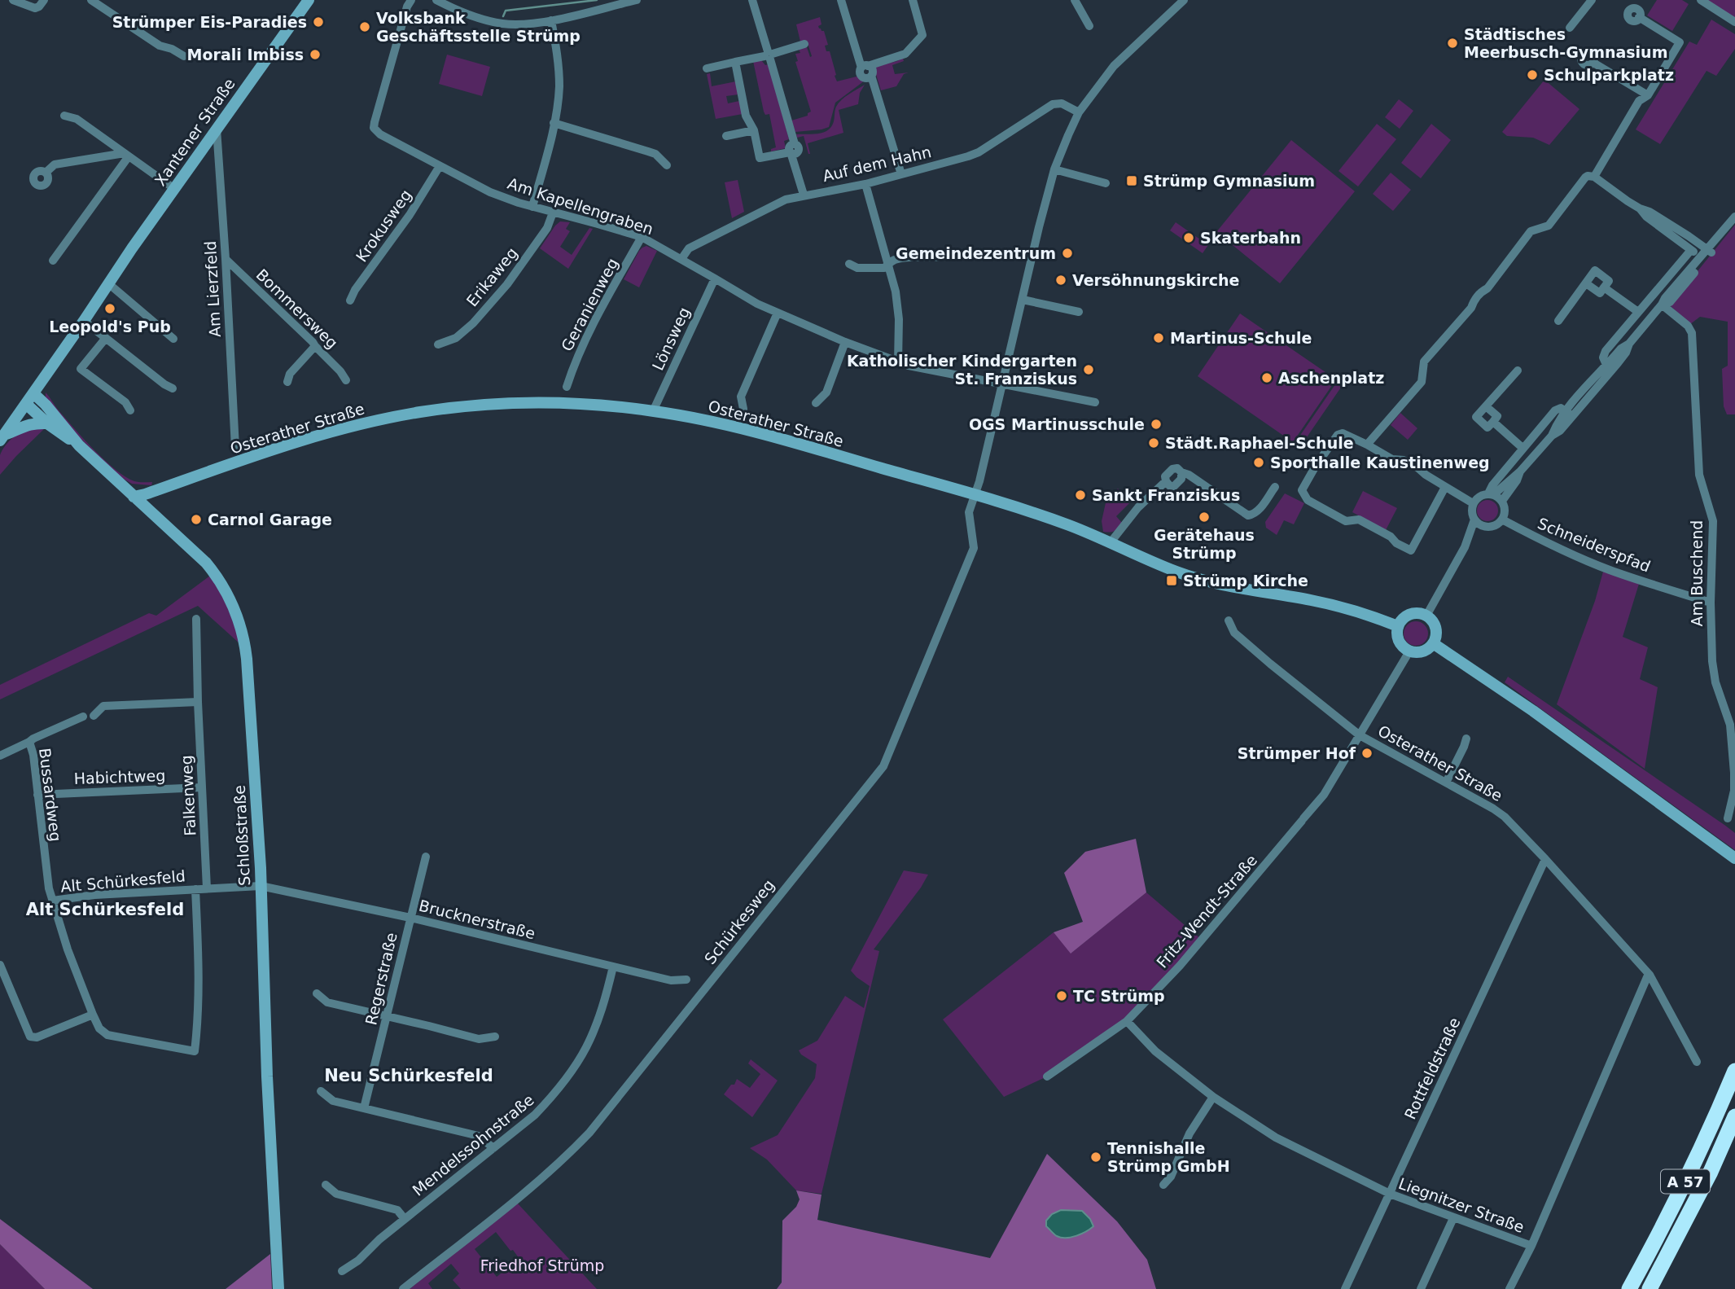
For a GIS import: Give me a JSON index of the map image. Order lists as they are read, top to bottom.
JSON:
{
  "streets": {
    "highway": ["A 57"],
    "main road": ["Xantener Straße", "Osterather Straße", "Schloßstraße"],
    "street": [
      "Auf dem Hahn",
      "Am Kapellengraben",
      "Krokusweg",
      "Erikaweg",
      "Am Lierzfeld",
      "Geranienweg",
      "Bommersweg",
      "Lönsweg",
      "Schneiderspfad",
      "Am Buschend",
      "Habichtweg",
      "Bussardweg",
      "Falkenweg",
      "Alt Schürkesfeld",
      "Fritz-Wendt-Straße",
      "Brucknerstraße",
      "Schürkesweg",
      "Regerstraße",
      "Rottfeldstraße",
      "Mendelssohnstraße",
      "Liegnitzer Straße"
    ]
  },
  "crossings": [
    ["Xantener Straße", "Am Lierzfeld"],
    ["Xantener Straße", "Schloßstraße"],
    ["Auf dem Hahn", "Am Kapellengraben"],
    ["Auf dem Hahn", "Schürkesweg"],
    ["Am Kapellengraben", "Krokusweg"],
    ["Am Kapellengraben", "Erikaweg"],
    ["Am Kapellengraben", "Geranienweg"],
    ["Am Kapellengraben", "Lönsweg"],
    ["Am Kapellengraben", "Schürkesweg"],
    ["Am Lierzfeld", "Bommersweg"],
    ["Lönsweg", "Osterather Straße"],
    ["Osterather Straße", "Schloßstraße"],
    ["Osterather Straße", "Fritz-Wendt-Straße"],
    ["Osterather Straße", "Schürkesweg"],
    ["Osterather Straße", "Rottfeldstraße"],
    ["Osterather Straße", "Liegnitzer Straße"],
    ["Schneiderspfad", "Am Buschend"],
    ["Habichtweg", "Bussardweg"],
    ["Habichtweg", "Falkenweg"],
    ["Bussardweg", "Alt Schürkesfeld"],
    ["Falkenweg", "Alt Schürkesfeld"],
    ["Schloßstraße", "Alt Schürkesfeld"],
    ["Schloßstraße", "Brucknerstraße"],
    ["Alt Schürkesfeld", "Brucknerstraße"],
    ["Fritz-Wendt-Straße", "Liegnitzer Straße"],
    ["Brucknerstraße", "Regerstraße"],
    ["Brucknerstraße", "Mendelssohnstraße"],
    ["Rottfeldstraße", "Liegnitzer Straße"]
  ],
  "districts": ["Alt Schürkesfeld", "Neu Schürkesfeld"],
  "parks": ["Friedhof Strümp"],
  "places": {
    "other": [
      "Strümper Eis-Paradies",
      "Volksbank Geschäftsstelle Strümp",
      "Städtisches Meerbusch-Gymnasium",
      "Morali Imbiss",
      "Schulparkplatz",
      "Skaterbahn",
      "Gemeindezentrum",
      "Versöhnungskirche",
      "Leopold's Pub",
      "Martinus-Schule",
      "Katholischer Kindergarten St. Franziskus",
      "Aschenplatz",
      "OGS Martinusschule",
      "Städt.Raphael-Schule",
      "Sporthalle Kaustinenweg",
      "Sankt Franziskus",
      "Gerätehaus Strümp",
      "Carnol Garage",
      "Strümper Hof",
      "TC Strümp",
      "Tennishalle Strümp GmbH"
    ],
    "transit": ["Strümp Gymnasium", "Strümp Kirche"]
  }
}
